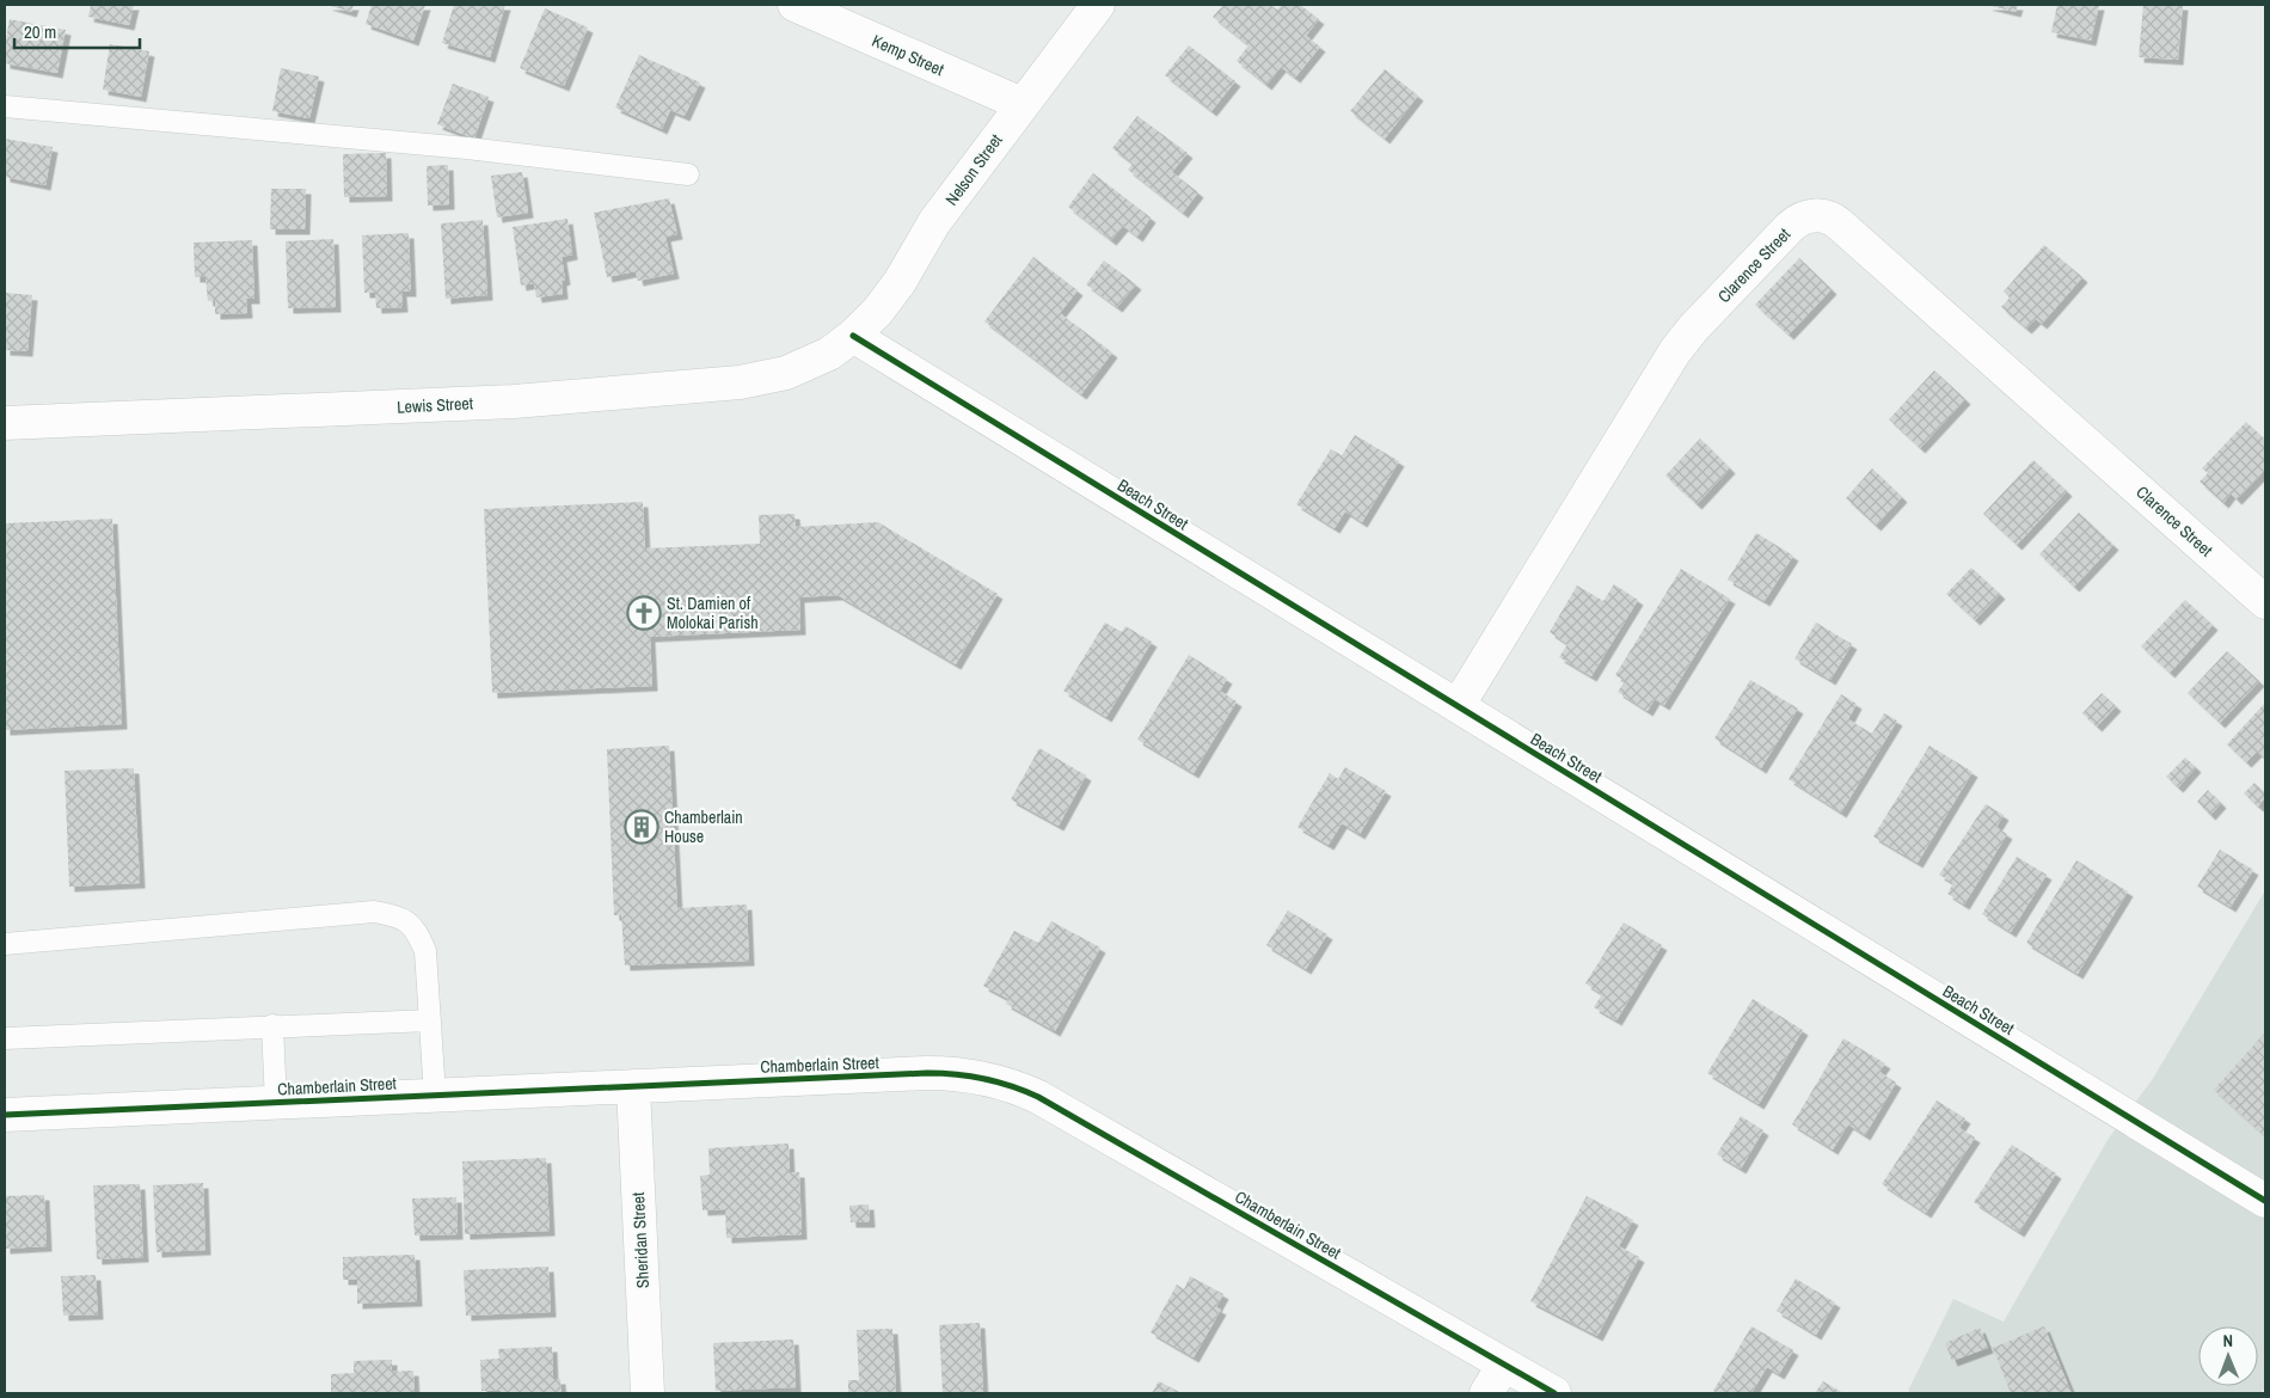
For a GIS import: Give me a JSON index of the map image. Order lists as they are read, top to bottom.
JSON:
{
  "streets": {
    "street": [
      "Kemp Street",
      "Nelson Street",
      "Clarence Street",
      "Lewis Street",
      "Beach Street",
      "Chamberlain Street",
      "Sheridan Street"
    ]
  },
  "crossings": [
    ["Kemp Street", "Nelson Street"],
    ["Nelson Street", "Lewis Street"],
    ["Nelson Street", "Beach Street"],
    ["Clarence Street", "Beach Street"],
    ["Lewis Street", "Beach Street"],
    ["Chamberlain Street", "Sheridan Street"]
  ],
  "places": {
    "church": ["St. Damien of Molokai Parish"],
    "building": ["Chamberlain House"]
  },
  "scale_bar": "20 m",
  "north": "top"
}
